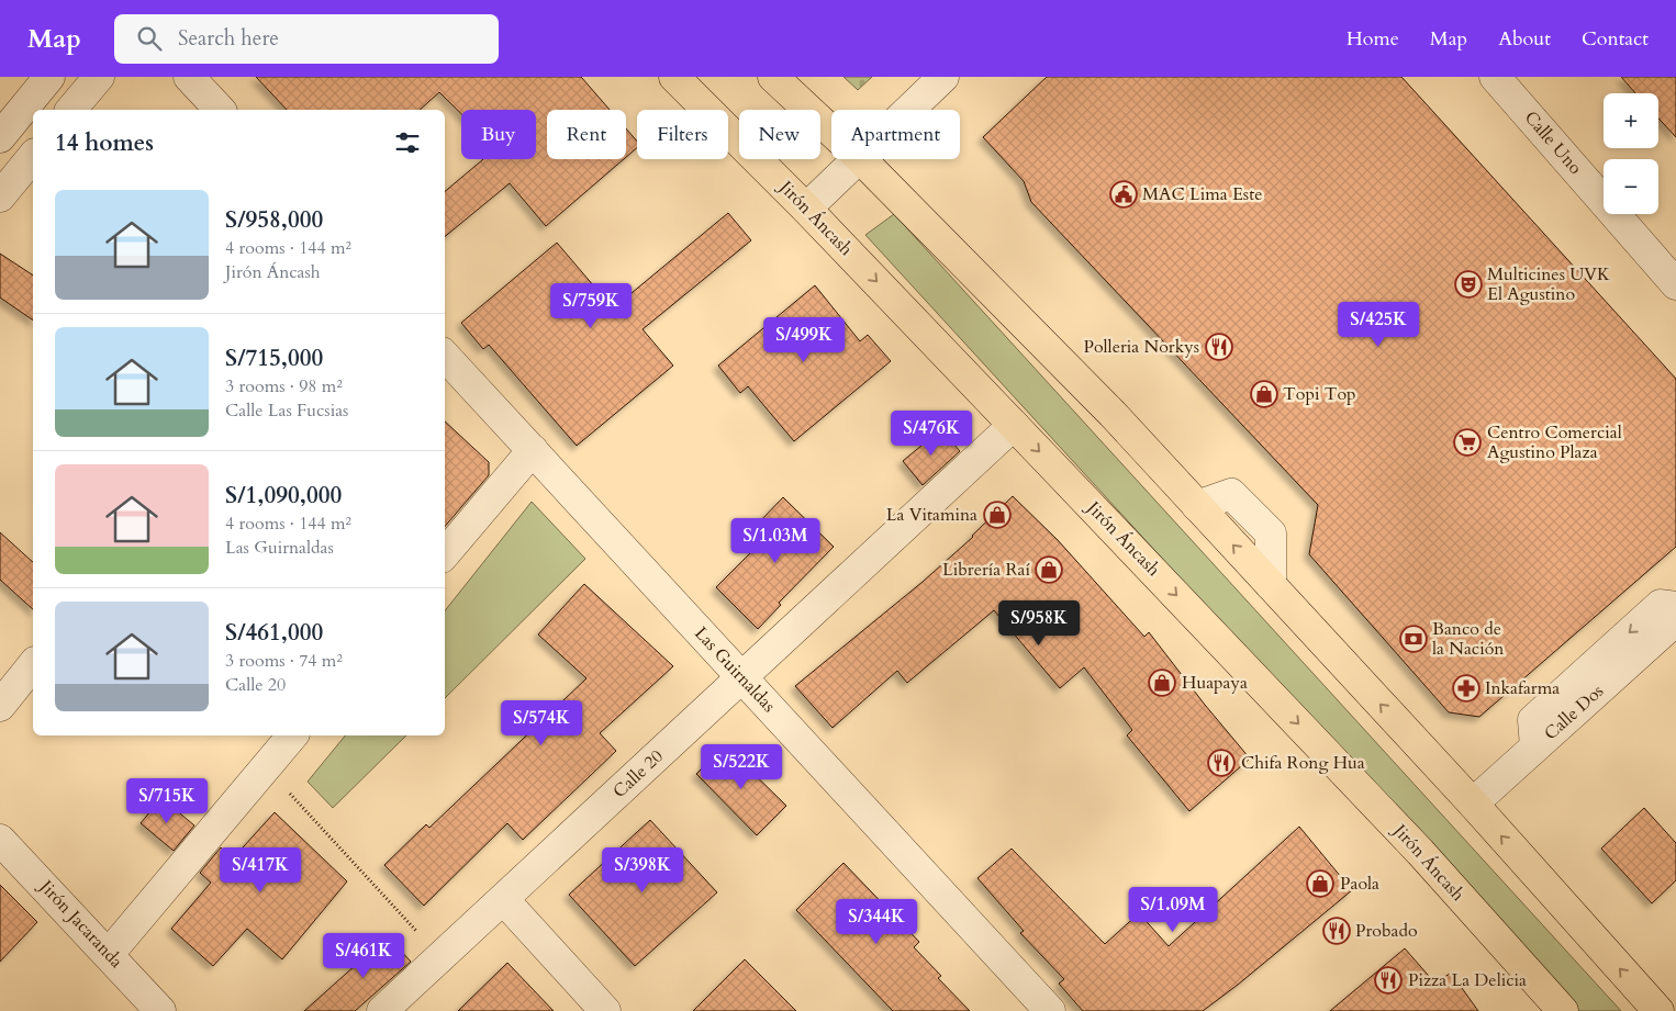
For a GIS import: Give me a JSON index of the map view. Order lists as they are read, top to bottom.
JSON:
{
  "streets": {
    "main road": ["Jirón Áncash"],
    "street": [
      "Calle Uno",
      "Las Guirnaldas",
      "Calle Dos",
      "Calle 20",
      "Jirón Jacaranda"
    ]
  },
  "crossings": [
    ["Jirón Áncash", "Calle 20"],
    ["Las Guirnaldas", "Calle 20"]
  ],
  "places": {
    "public building": ["MAC Lima Este"],
    "theatre": ["Multicines UVK El Agustino"],
    "restaurant": [
      "Polleria Norkys",
      "Chifa Rong Hua",
      "Probado",
      "Pizza La Delicia"
    ],
    "shop": [
      "Topi Top",
      "La Vitamina",
      "Librería Raí",
      "Huapaya",
      "Paola"
    ],
    "supermarket": ["Centro Comercial Agustino Plaza"],
    "bank": ["Banco de la Nación"],
    "pharmacy": ["Inkafarma"]
  },
  "page": {
    "header": "Map",
    "search": "Search here",
    "nav": [
      "Home",
      "Map",
      "About",
      "Contact"
    ],
    "map_buttons": ["+", "−"],
    "chip": [
      "Buy",
      "Rent",
      "Filters",
      "New",
      "Apartment"
    ],
    "heading": "14 homes",
    "list": [
      {
        "name": "S/958,000",
        "note": "4 rooms · 144 m² · Jirón Áncash"
      },
      {
        "name": "S/715,000",
        "note": "3 rooms · 98 m² · Calle Las Fucsias"
      },
      {
        "name": "S/1,090,000",
        "note": "4 rooms · 144 m² · Las Guirnaldas"
      },
      {
        "name": "S/461,000",
        "note": "3 rooms · 74 m² · Calle 20"
      }
    ],
    "price": [
      "S/759K",
      "S/425K",
      "S/499K",
      "S/476K",
      "S/1.03M",
      "S/958K",
      "S/574K",
      "S/522K",
      "S/715K",
      "S/417K",
      "S/398K",
      "S/1.09M",
      "S/344K",
      "S/461K"
    ]
  }
}
